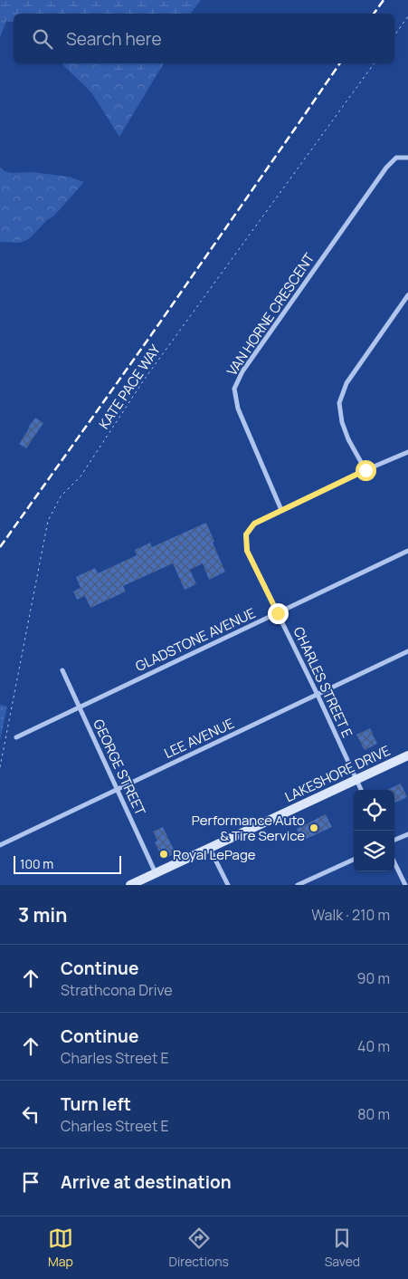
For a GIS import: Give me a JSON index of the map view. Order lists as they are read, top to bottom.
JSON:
{
  "streets": {
    "main road": ["LAKESHORE DRIVE"],
    "street": [
      "VAN HORNE CRESCENT",
      "GLADSTONE AVENUE",
      "CHARLES STREET E",
      "LEE AVENUE",
      "GEORGE STREET"
    ],
    "path": ["KATE PACE WAY"]
  },
  "crossings": [
    ["VAN HORNE CRESCENT", "CHARLES STREET E"],
    ["GLADSTONE AVENUE", "CHARLES STREET E"],
    ["GLADSTONE AVENUE", "GEORGE STREET"],
    ["CHARLES STREET E", "LEE AVENUE"],
    ["CHARLES STREET E", "LAKESHORE DRIVE"],
    ["LEE AVENUE", "GEORGE STREET"],
    ["GEORGE STREET", "LAKESHORE DRIVE"]
  ],
  "places": ["Performance Auto & Tire Service", "Royal LePage"],
  "scale_bar": "100 m",
  "page": {
    "search": "Search here",
    "scale": "100 m",
    "heading": ["3 min", "Walk · 210 m"],
    "list": [
      ["Continue", "Strathcona Drive", "90 m"],
      ["Continue", "Charles Street E", "40 m"],
      ["Turn left", "Charles Street E", "80 m"],
      "Arrive at destination"
    ],
    "nav": ["Map", "Directions", "Saved"]
  }
}
